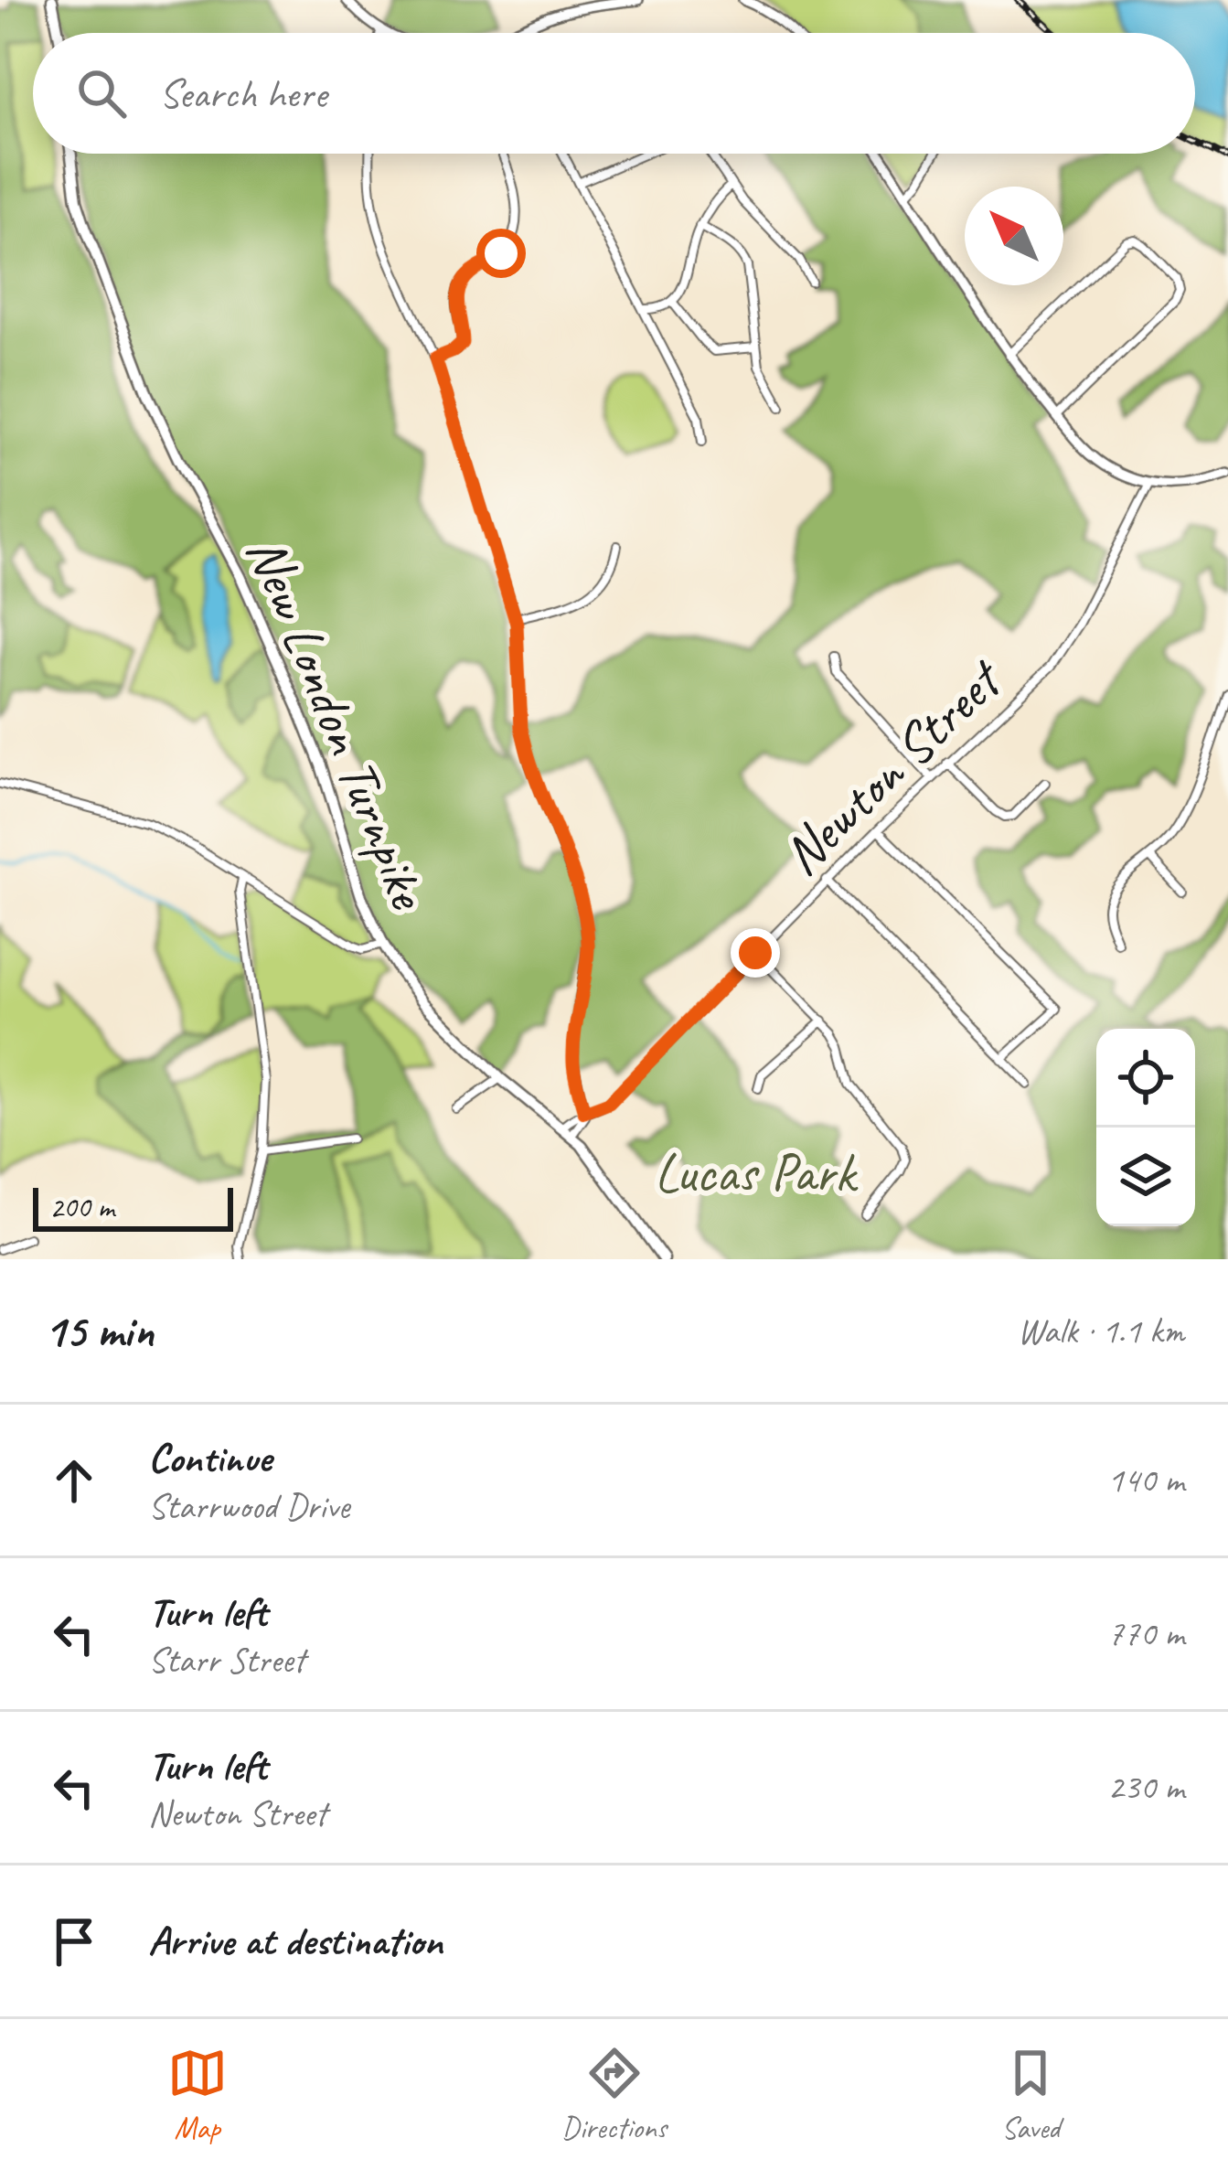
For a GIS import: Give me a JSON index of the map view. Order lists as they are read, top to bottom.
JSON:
{
  "streets": {
    "main road": ["New London Turnpike"],
    "street": ["Newton Street"]
  },
  "crossings": [
    ["New London Turnpike", "Newton Street"]
  ],
  "parks": ["Lucas Park"],
  "scale_bar": "200 m",
  "north": "top left",
  "page": {
    "search": "Search here",
    "scale": "200 m",
    "heading": ["15 min", "Walk · 1.1 km"],
    "list": [
      ["Continue", "Starrwood Drive", "140 m"],
      ["Turn left", "Starr Street", "770 m"],
      ["Turn left", "Newton Street", "230 m"],
      "Arrive at destination"
    ],
    "nav": ["Map", "Directions", "Saved"]
  }
}
